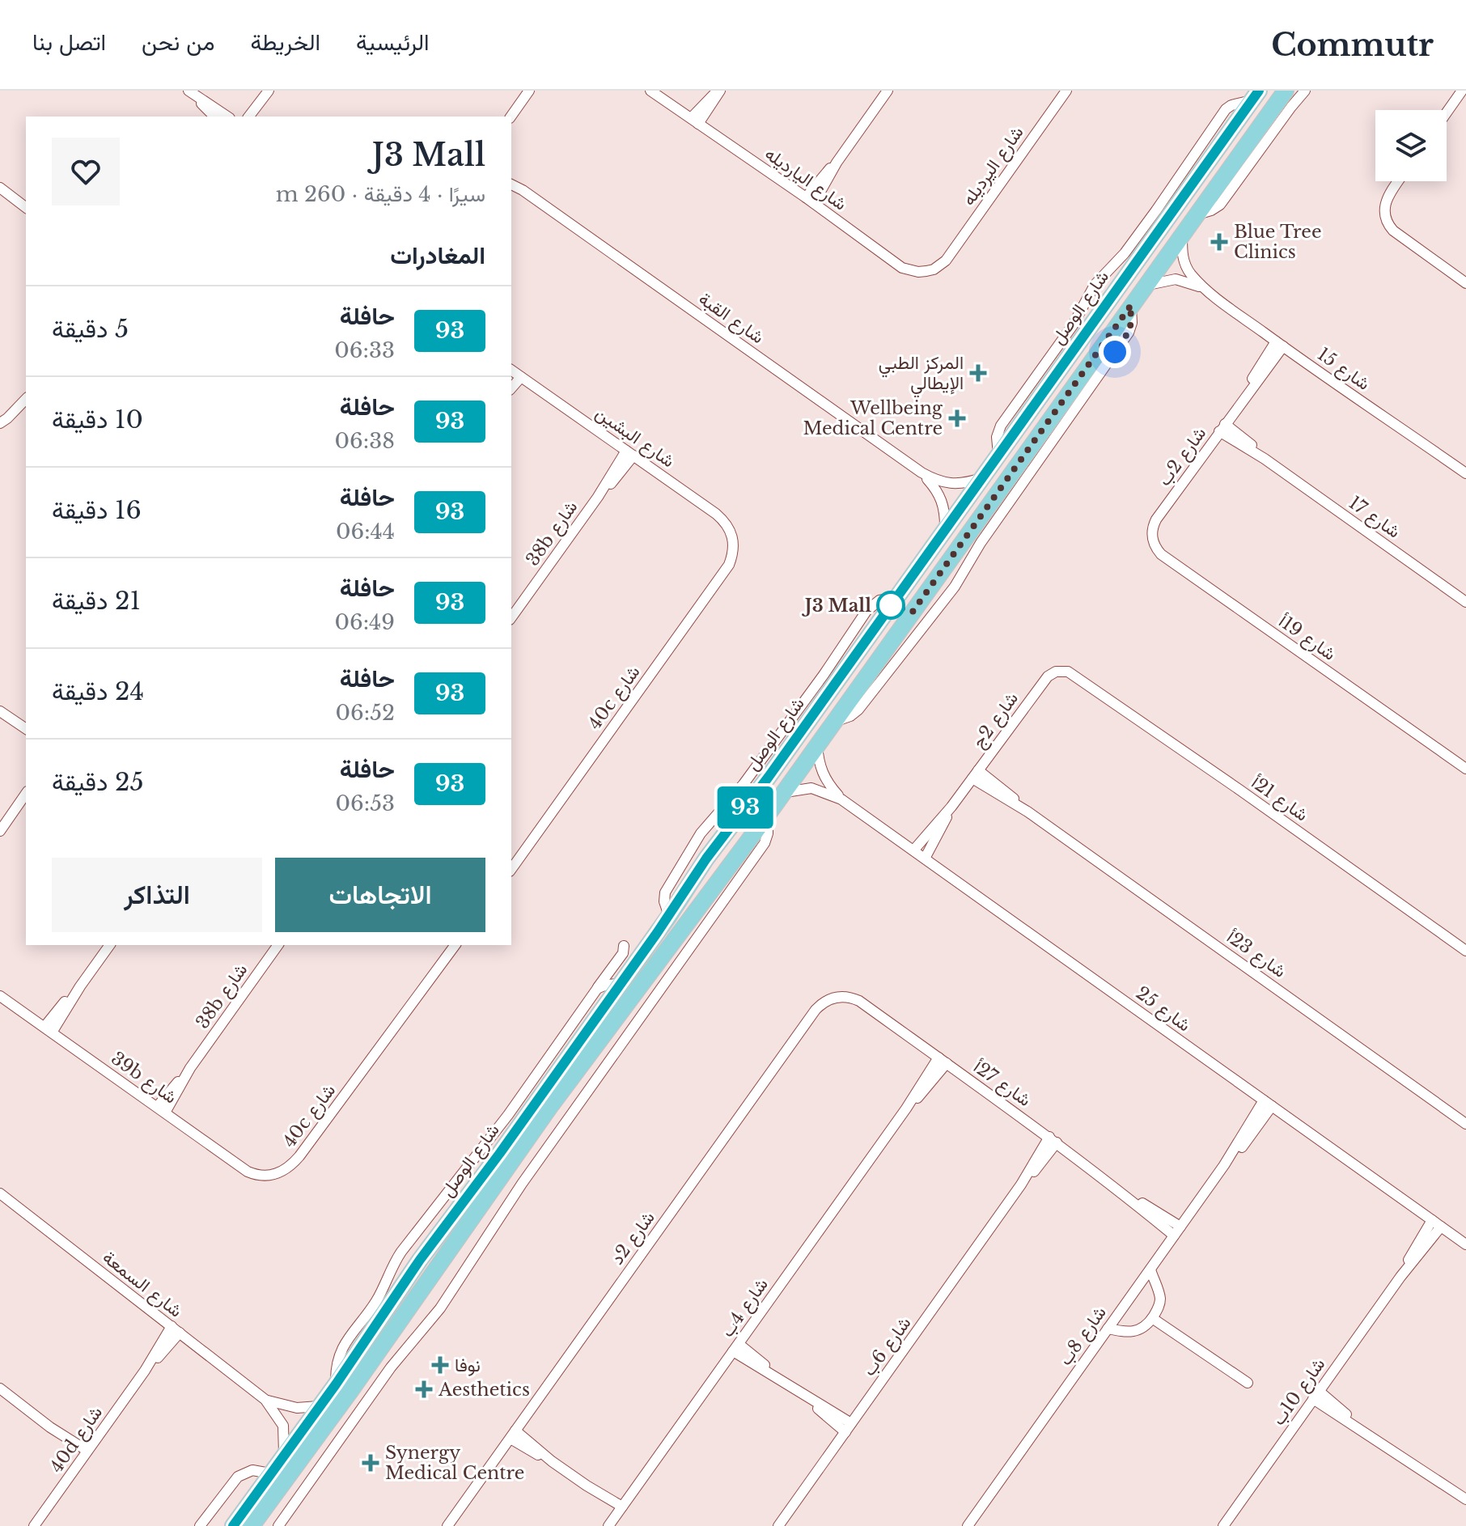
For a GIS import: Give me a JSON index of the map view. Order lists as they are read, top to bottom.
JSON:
{
  "streets": {
    "main road": ["شارع الوصل"],
    "street": [
      "شارع اليرديله",
      "شارع اليارديله",
      "شارع القبة",
      "شارع 15",
      "شارع البشين",
      "شارع 2ب",
      "شارع 17",
      "38b شارع",
      "شارع 19أ",
      "40c شارع",
      "شارع 2ج",
      "شارع 21أ",
      "شارع 23أ",
      "شارع 25",
      "39b شارع",
      "شارع 27أ",
      "شارع 2د",
      "شارع السمعة",
      "شارع 4ب",
      "شارع 8ب",
      "شارع 6ب",
      "شارع 10ب",
      "40d شارع"
    ]
  },
  "crossings": [
    ["شارع اليرديله", "شارع اليارديله"],
    ["شارع الوصل", "شارع القبة"],
    ["شارع الوصل", "شارع 15"],
    ["شارع الوصل", "شارع 25"],
    ["شارع الوصل", "شارع السمعة"],
    ["شارع 15", "شارع 2ب"],
    ["شارع البشين", "38b شارع"],
    ["شارع البشين", "40c شارع"],
    ["شارع 2ب", "شارع 17"],
    ["شارع 2ب", "شارع 19أ"],
    ["38b شارع", "39b شارع"],
    ["40c شارع", "39b شارع"],
    ["شارع 2ج", "شارع 21أ"],
    ["شارع 2ج", "شارع 23أ"],
    ["شارع 2ج", "شارع 25"],
    ["شارع 25", "شارع 8ب"],
    ["شارع 25", "شارع 10ب"],
    ["شارع 27أ", "شارع 2د"],
    ["شارع 27أ", "شارع 4ب"],
    ["شارع 27أ", "شارع 8ب"],
    ["شارع 27أ", "شارع 6ب"],
    ["شارع السمعة", "40d شارع"]
  ],
  "places": {
    "health": [
      "Blue Tree Clinics",
      "المركز الطبي الإيطالي",
      "Wellbeing Medical Centre",
      "نوفا",
      "Aesthetics",
      "Synergy Medical Centre"
    ],
    "other": ["J3 Mall"]
  },
  "lines": ["bus line 93"],
  "page": {
    "header": "Commutr",
    "nav": [
      "الرئيسية",
      "الخريطة",
      "من نحن",
      "اتصل بنا"
    ],
    "on_map": "93",
    "heading": [
      ["J3 Mall", "سيرًا · 4 دقيقة · 260 m"],
      "المغادرات"
    ],
    "list": [
      {
        "mark": "93",
        "name": "حافلة",
        "note": "06:33",
        "value": "5 دقيقة"
      },
      {
        "mark": "93",
        "name": "حافلة",
        "note": "06:38",
        "value": "10 دقيقة"
      },
      {
        "mark": "93",
        "name": "حافلة",
        "note": "06:44",
        "value": "16 دقيقة"
      },
      {
        "mark": "93",
        "name": "حافلة",
        "note": "06:49",
        "value": "21 دقيقة"
      },
      {
        "mark": "93",
        "name": "حافلة",
        "note": "06:52",
        "value": "24 دقيقة"
      },
      {
        "mark": "93",
        "name": "حافلة",
        "note": "06:53",
        "value": "25 دقيقة"
      }
    ],
    "buttons": ["الاتجاهات", "التذاكر"]
  }
}
